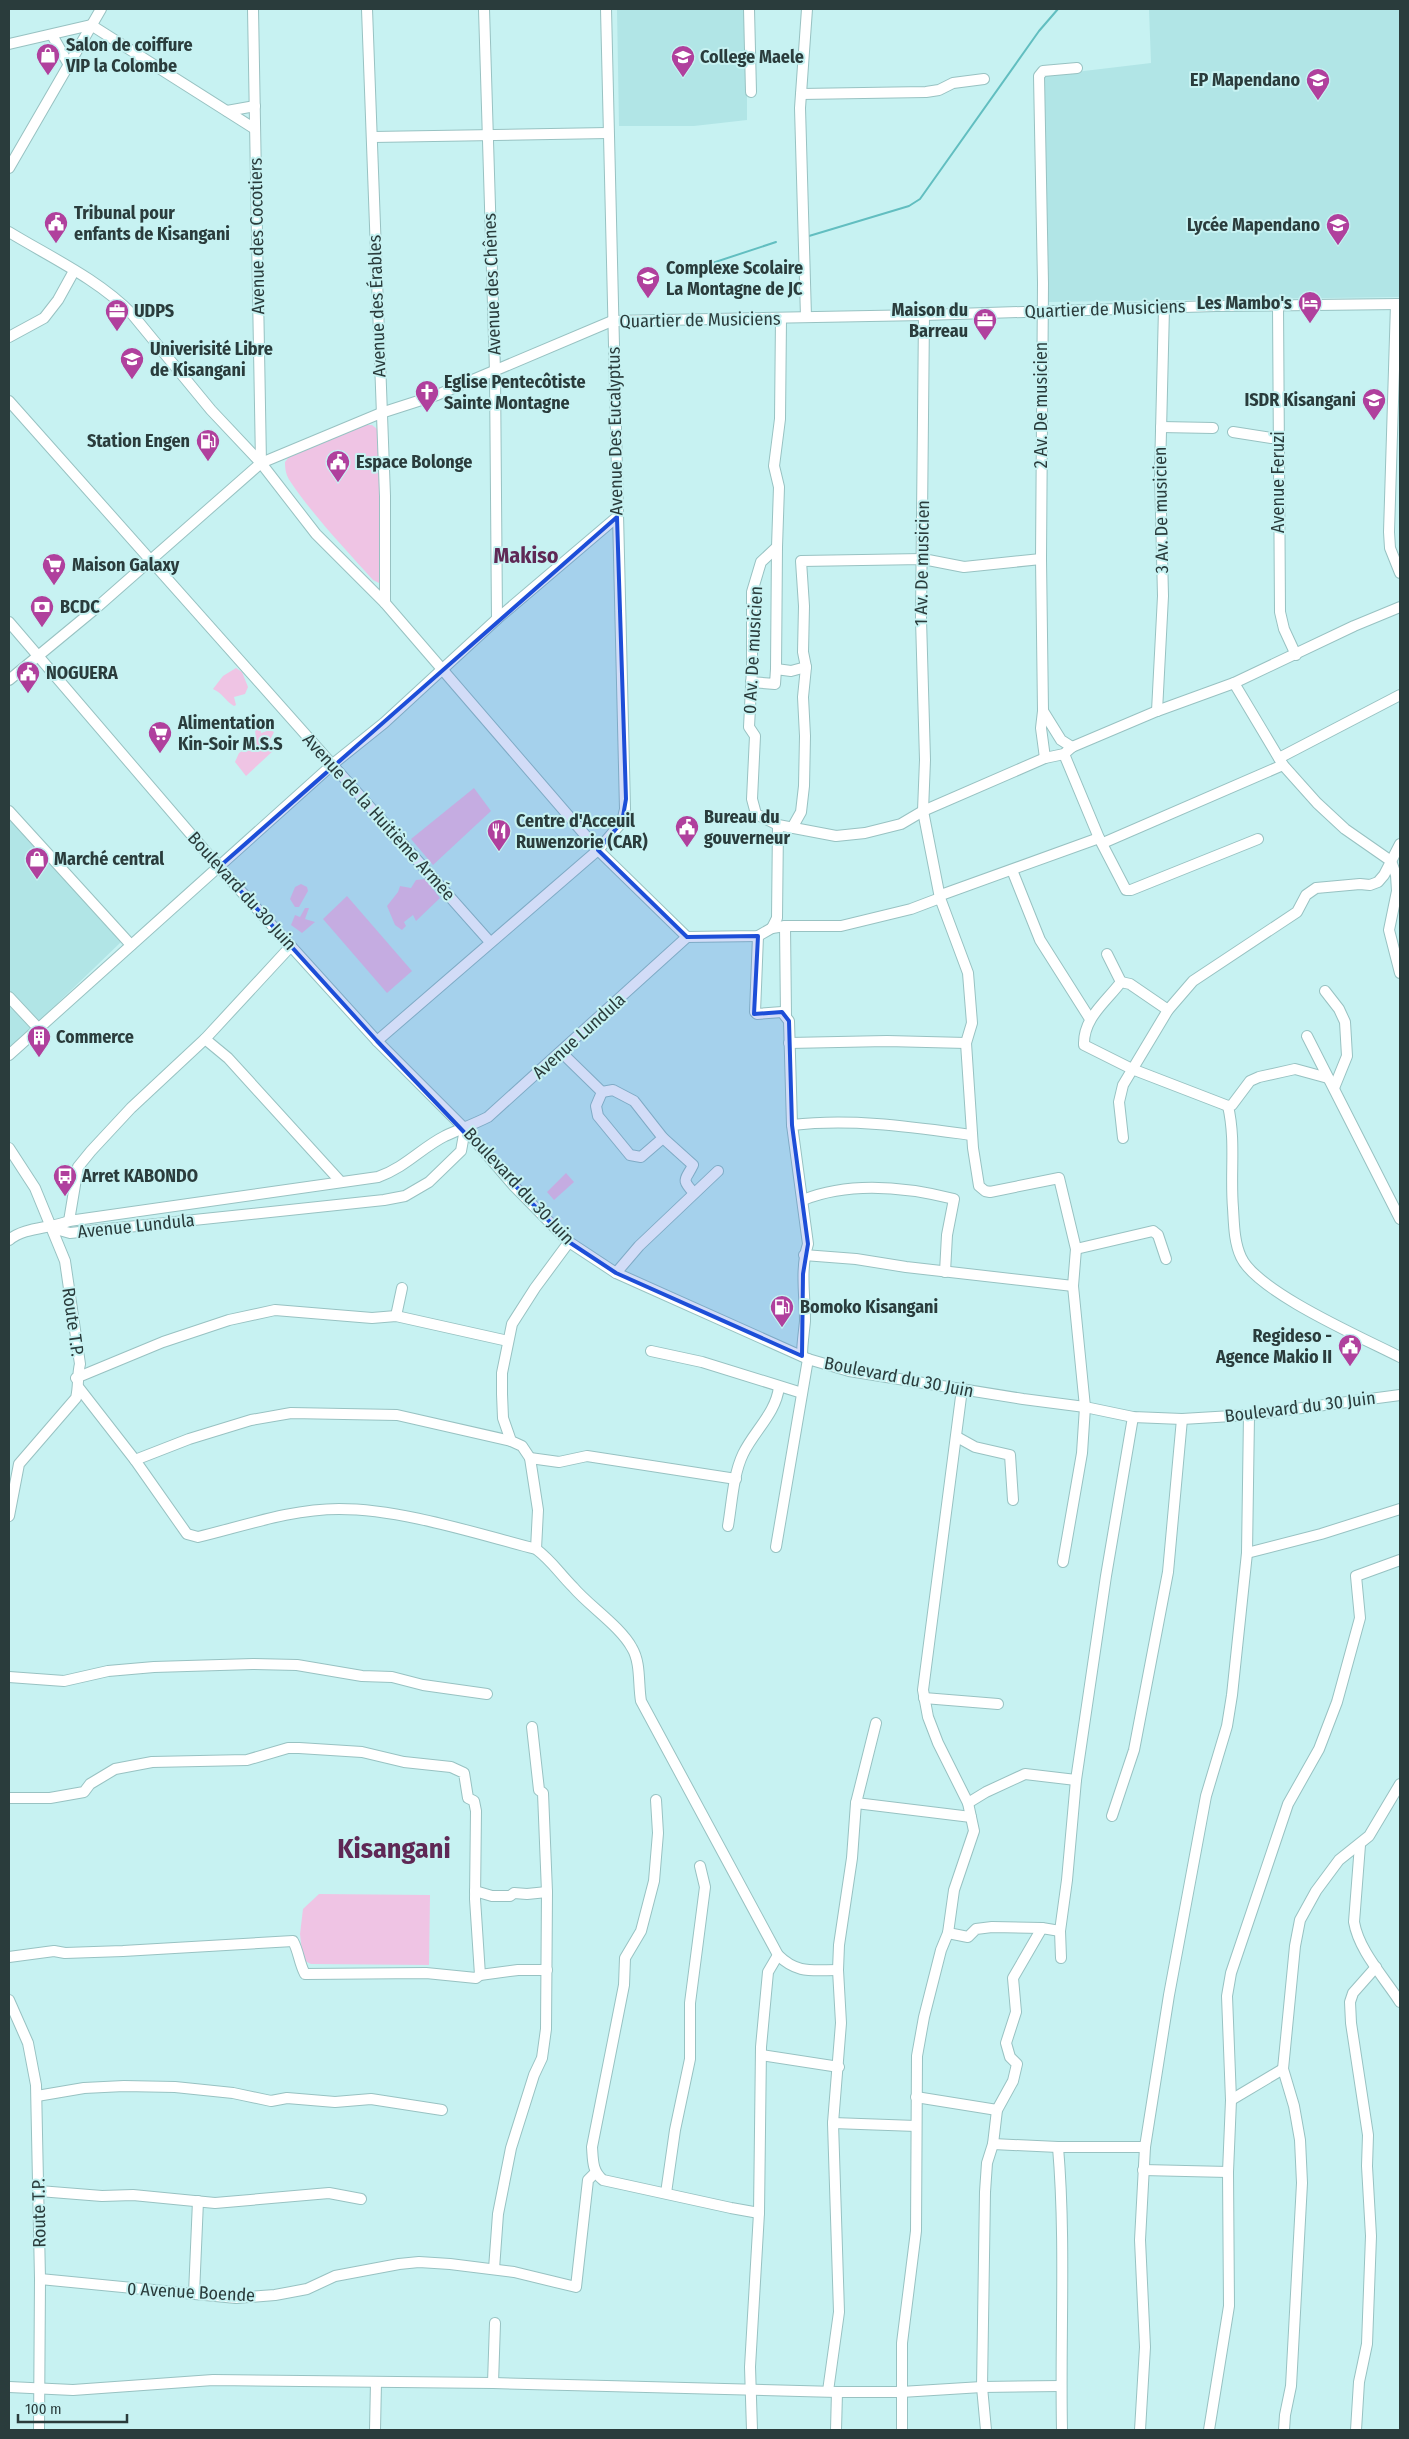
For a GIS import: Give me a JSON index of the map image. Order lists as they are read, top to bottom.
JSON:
{
  "streets": {
    "street": [
      "Avenue des Cocotiers",
      "Avenue des Chênes",
      "Avenue des Érables",
      "Quartier de Musiciens",
      "2 Av. De musicien",
      "Avenue Des Eucalyptus",
      "Avenue Feruzi",
      "3 Av. De musicien",
      "1 Av. De musicien",
      "0 Av. De musicien",
      "Avenue de la Huitième Armée",
      "Boulevard du 30 Juin",
      "Avenue Lundula",
      "Route T.P.",
      "0 Avenue Boende"
    ]
  },
  "crossings": [
    ["Avenue des Cocotiers", "Quartier de Musiciens"],
    ["Avenue des Chênes", "Quartier de Musiciens"],
    ["Avenue des Érables", "Quartier de Musiciens"],
    ["Quartier de Musiciens", "2 Av. De musicien"],
    ["Quartier de Musiciens", "Avenue Des Eucalyptus"],
    ["Quartier de Musiciens", "Avenue Feruzi"],
    ["Quartier de Musiciens", "3 Av. De musicien"],
    ["Quartier de Musiciens", "1 Av. De musicien"],
    ["Quartier de Musiciens", "Avenue de la Huitième Armée"],
    ["Quartier de Musiciens", "Boulevard du 30 Juin"],
    ["2 Av. De musicien", "0 Av. De musicien"],
    ["Avenue Feruzi", "0 Av. De musicien"],
    ["3 Av. De musicien", "0 Av. De musicien"],
    ["1 Av. De musicien", "0 Av. De musicien"],
    ["Boulevard du 30 Juin", "Avenue Lundula"],
    ["Avenue Lundula", "Route T.P."],
    ["Route T.P.", "0 Avenue Boende"]
  ],
  "districts": ["Makiso", "Kisangani"],
  "places": {
    "shop": ["Salon de coiffure VIP la Colombe", "Marché central"],
    "school or university": [
      "College Maele",
      "EP Mapendano",
      "Lycée Mapendano",
      "Complexe Scolaire La Montagne de JC",
      "Univerisité Libre de Kisangani",
      "ISDR Kisangani"
    ],
    "public building": [
      "Tribunal pour enfants de Kisangani",
      "Espace Bolonge",
      "NOGUERA",
      "Bureau du gouverneur",
      "Regideso - Agence Makio II"
    ],
    "hotel": ["Les Mambo's"],
    "office": ["UDPS", "Maison du Barreau"],
    "church": ["Eglise Pentecôtiste Sainte Montagne"],
    "fuel station": ["Station Engen", "Bomoko Kisangani"],
    "supermarket": ["Maison Galaxy", "Alimentation Kin-Soir M.S.S"],
    "bank": ["BCDC"],
    "restaurant": ["Centre d'Acceuil Ruwenzorie (CAR)"],
    "building": ["Commerce"],
    "bus stop": ["Arret KABONDO"]
  },
  "scale_bar": "100 m"
}
